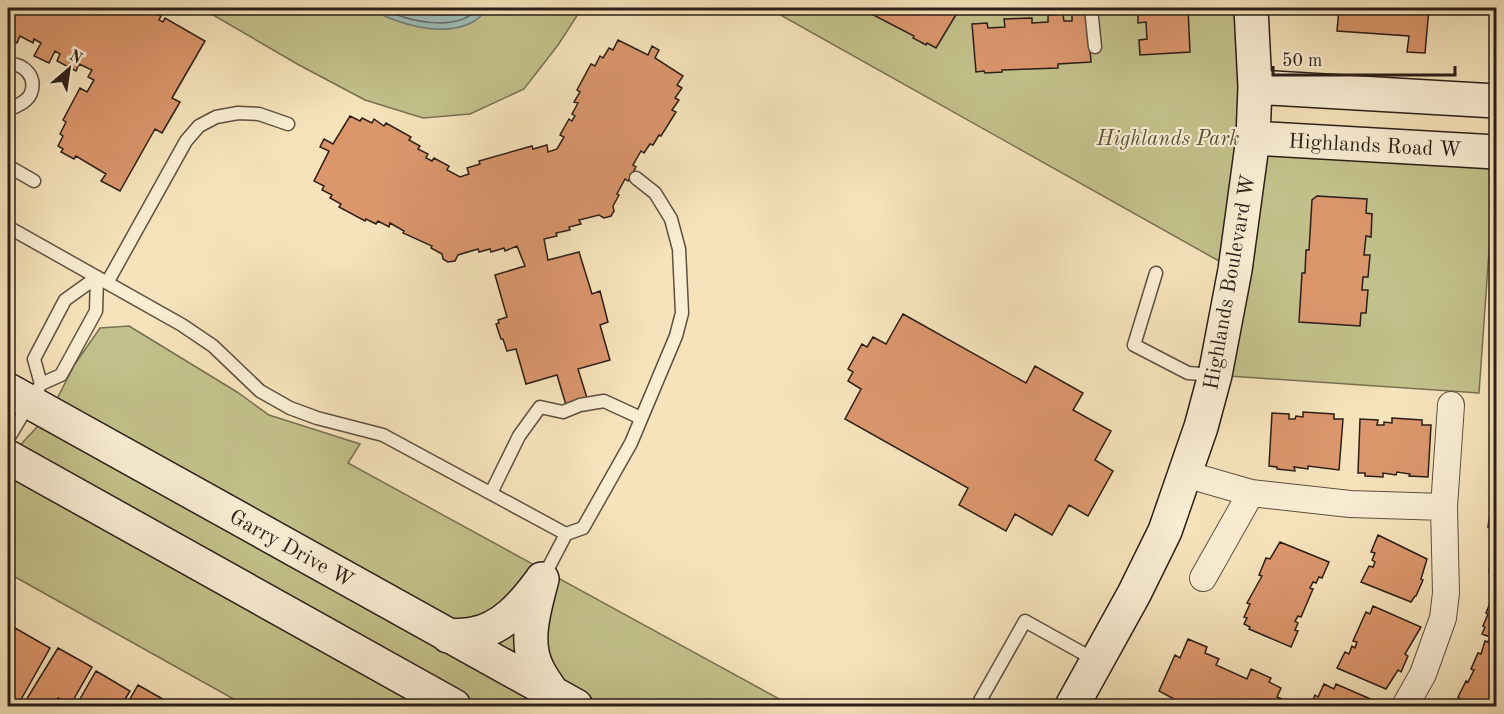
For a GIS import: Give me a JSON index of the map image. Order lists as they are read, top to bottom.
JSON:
{
  "streets": {
    "main road": ["Highlands Road W", "Highlands Boulevard W", "Garry Drive W"]
  },
  "crossings": [
    ["Highlands Road W", "Highlands Boulevard W"]
  ],
  "parks": ["Highlands Park"],
  "scale_bar": "50 m",
  "north": "top right"
}
